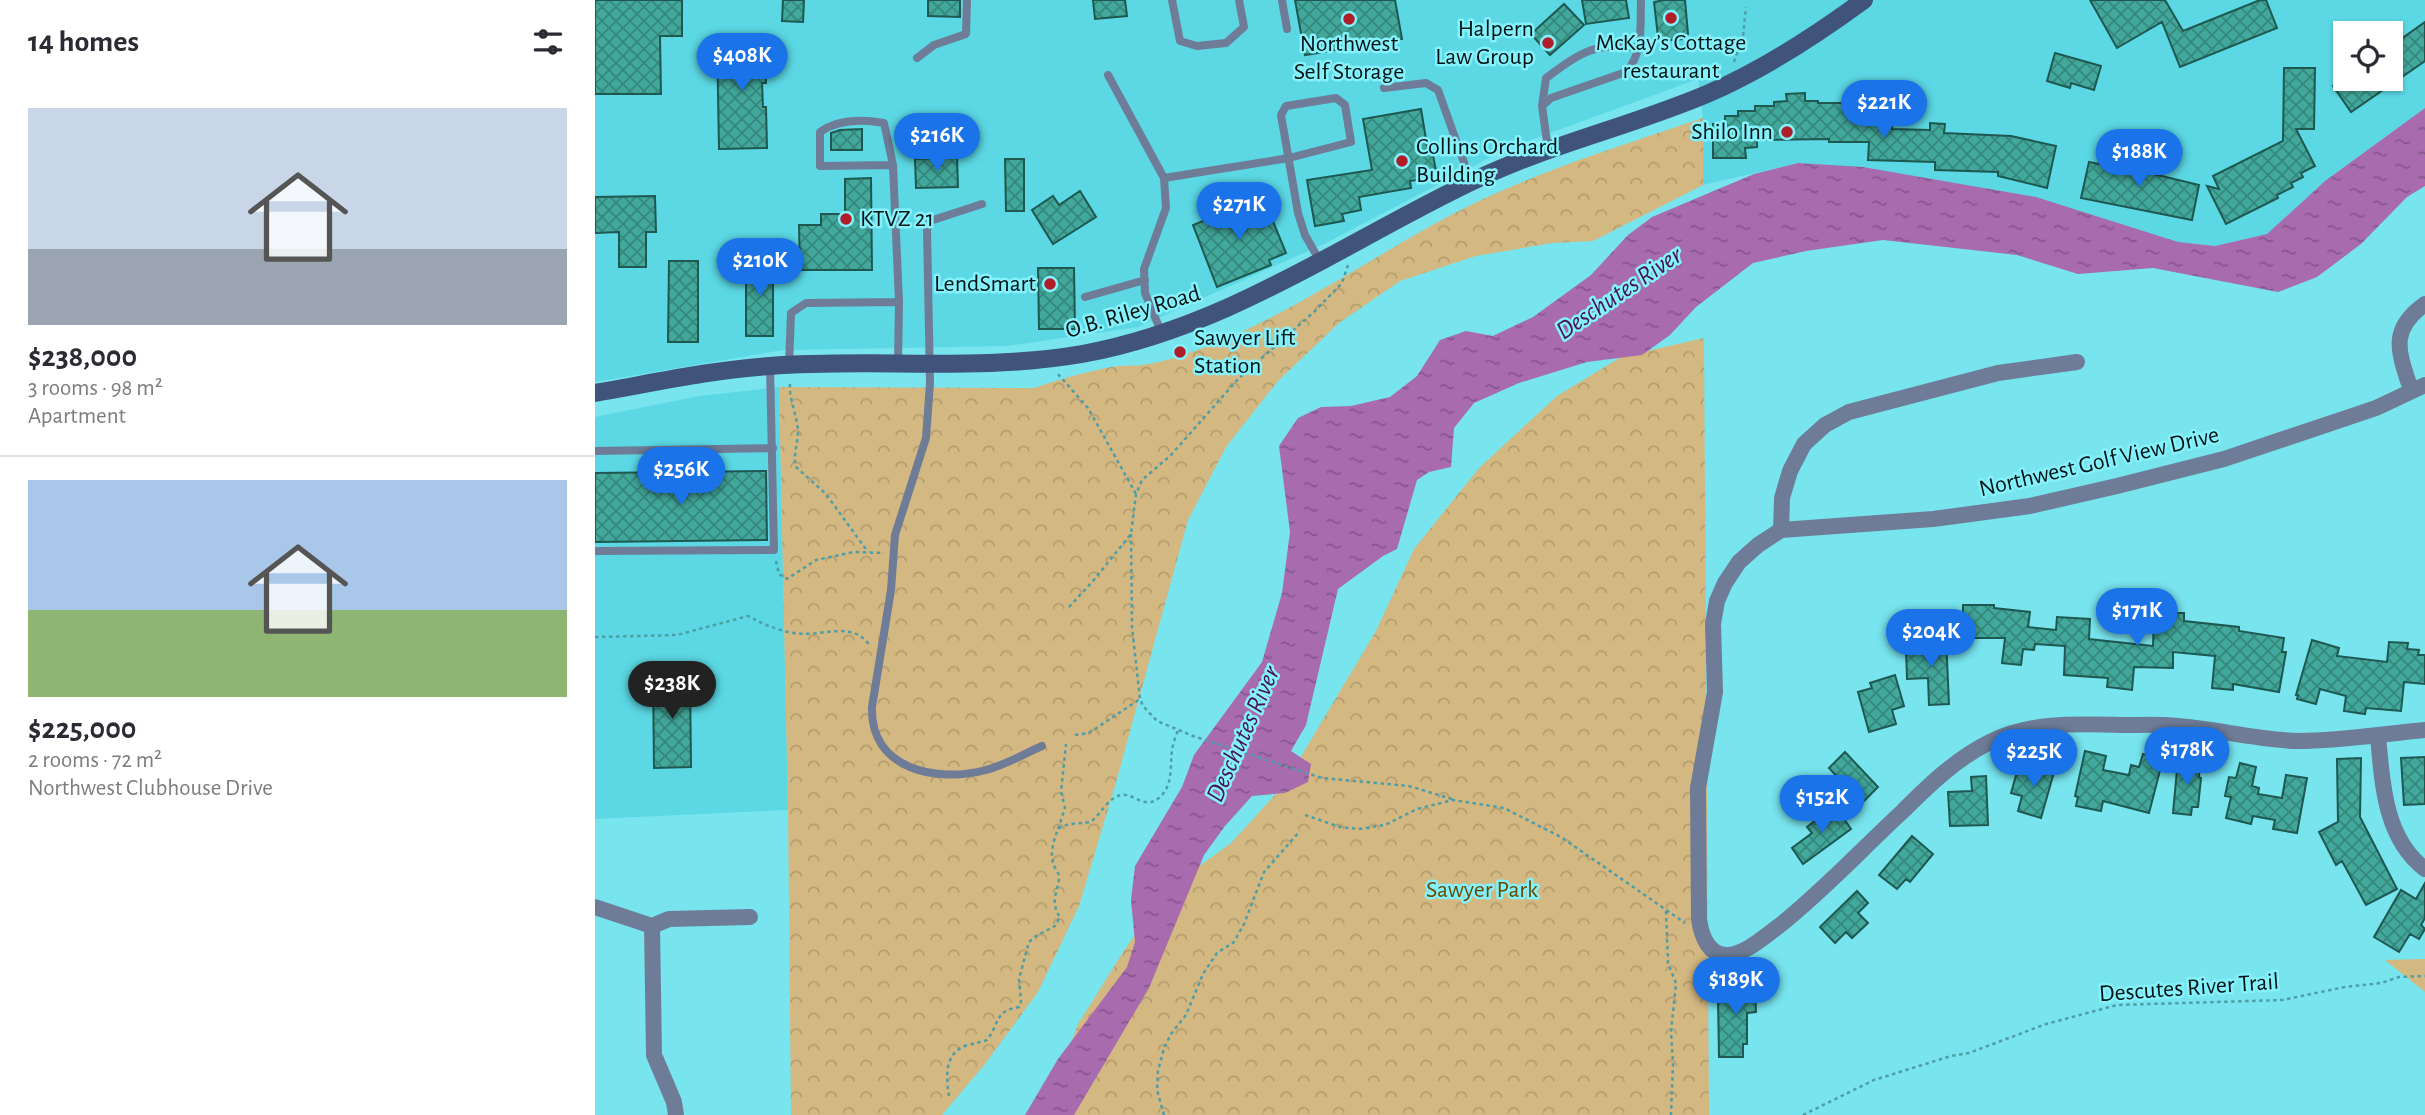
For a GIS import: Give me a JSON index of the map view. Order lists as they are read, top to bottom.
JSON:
{
  "streets": {
    "street": ["O.B. Riley Road", "Northwest Golf View Drive"],
    "path": ["Descutes River Trail"]
  },
  "water": ["Deschutes River"],
  "parks": ["Sawyer Park"],
  "places": [
    "McKay’s Cottage restaurant",
    "Northwest Self Storage",
    "Halpern Law Group",
    "Shilo Inn",
    "Collins Orchard Building",
    "KTVZ 21",
    "LendSmart",
    "Sawyer Lift Station"
  ],
  "page": {
    "heading": "14 homes",
    "price": [
      "$408K",
      "$221K",
      "$216K",
      "$188K",
      "$271K",
      "$210K",
      "$256K",
      "$171K",
      "$204K",
      "$238K",
      "$178K",
      "$225K",
      "$152K",
      "$189K"
    ],
    "list": [
      {
        "name": "$238,000",
        "note": "3 rooms · 98 m² · Apartment"
      },
      {
        "name": "$225,000",
        "note": "2 rooms · 72 m² · Northwest Clubhouse Drive"
      }
    ]
  }
}
